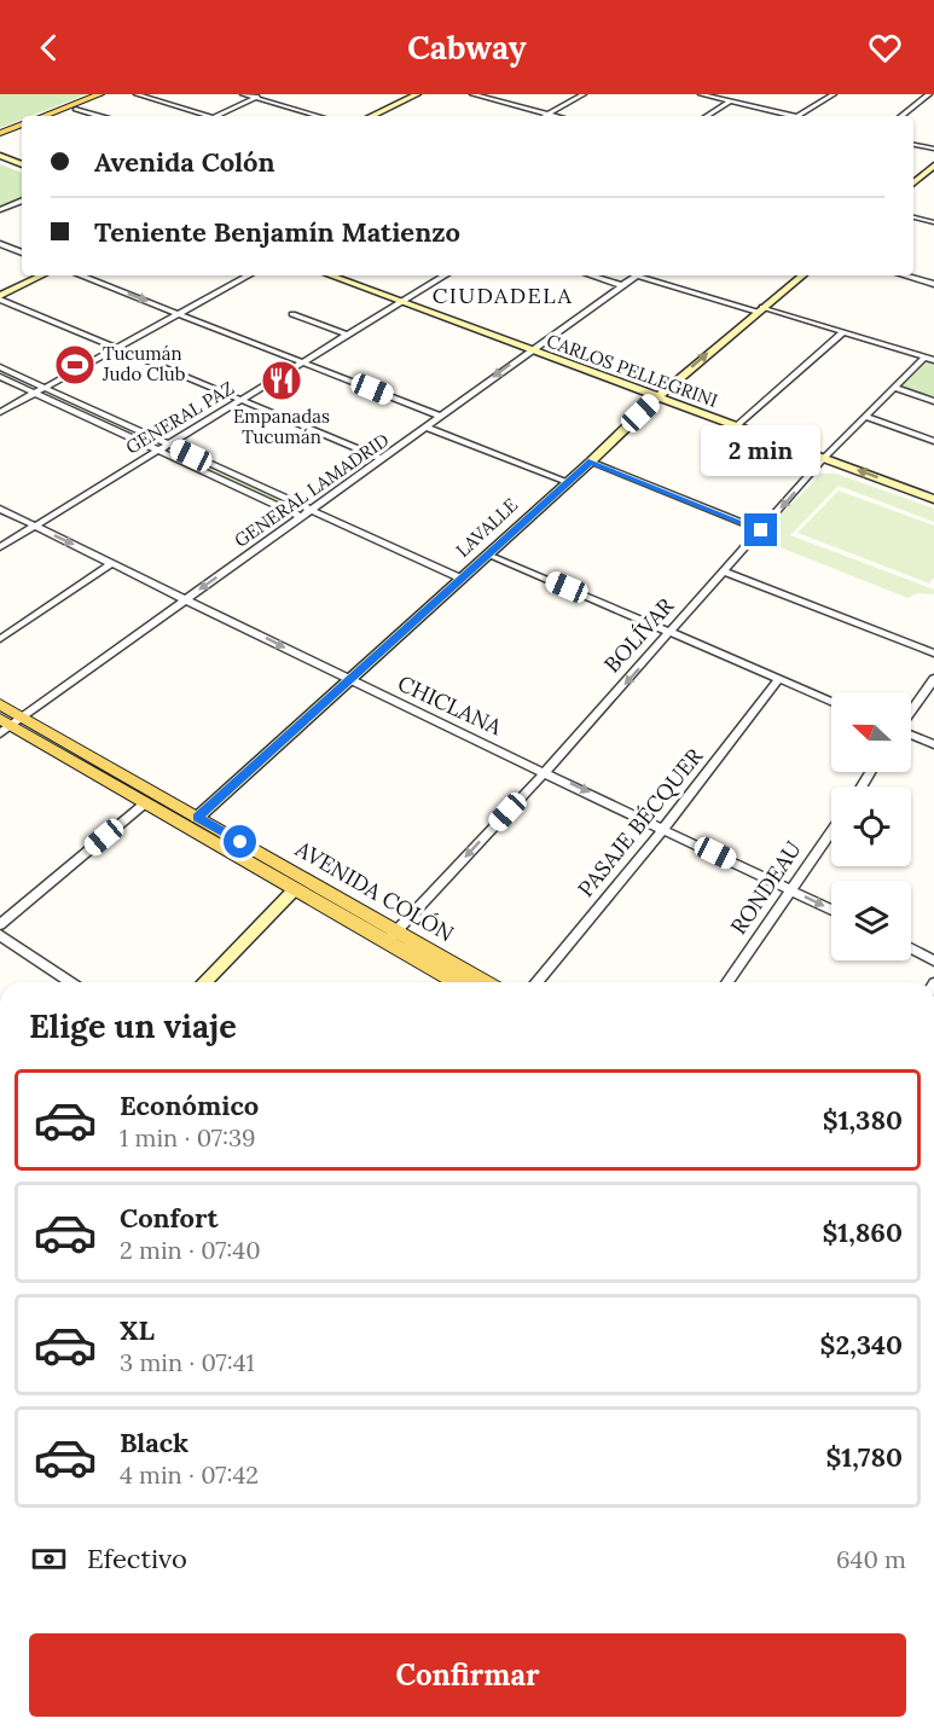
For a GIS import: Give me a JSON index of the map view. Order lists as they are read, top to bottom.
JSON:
{
  "streets": {
    "main road": ["AVENIDA COLÓN"],
    "street": [
      "CARLOS PELLEGRINI",
      "GENERAL PAZ",
      "GENERAL LAMADRID",
      "LAVALLE",
      "BOLÍVAR",
      "CHICLANA",
      "PASAJE BÉCQUER",
      "RONDEAU"
    ]
  },
  "crossings": [
    ["CARLOS PELLEGRINI", "GENERAL PAZ"],
    ["CARLOS PELLEGRINI", "GENERAL LAMADRID"],
    ["CARLOS PELLEGRINI", "LAVALLE"],
    ["CARLOS PELLEGRINI", "BOLÍVAR"],
    ["GENERAL PAZ", "CHICLANA"],
    ["GENERAL LAMADRID", "CHICLANA"],
    ["GENERAL LAMADRID", "AVENIDA COLÓN"],
    ["LAVALLE", "CHICLANA"],
    ["LAVALLE", "AVENIDA COLÓN"],
    ["BOLÍVAR", "CHICLANA"],
    ["BOLÍVAR", "AVENIDA COLÓN"],
    ["CHICLANA", "PASAJE BÉCQUER"],
    ["CHICLANA", "RONDEAU"]
  ],
  "one_way": ["BOLÍVAR", "CHICLANA"],
  "districts": ["CIUDADELA"],
  "places": {
    "sports": ["Tucumán Judo Club"],
    "restaurant": ["Empanadas Tucumán"]
  },
  "north": "left",
  "page": {
    "header": "Cabway",
    "banner": ["Avenida Colón", "Teniente Benjamín Matienzo"],
    "bubble": "2 min",
    "heading": "Elige un viaje",
    "list": [
      {
        "name": "Económico",
        "note": "1 min · 07:39",
        "value": "$1,380"
      },
      {
        "name": "Confort",
        "note": "2 min · 07:40",
        "value": "$1,860"
      },
      {
        "name": "XL",
        "note": "3 min · 07:41",
        "value": "$2,340"
      },
      {
        "name": "Black",
        "note": "4 min · 07:42",
        "value": "$1,780"
      }
    ],
    "pay": ["Efectivo", "640 m"],
    "buttons": "Confirmar"
  }
}
